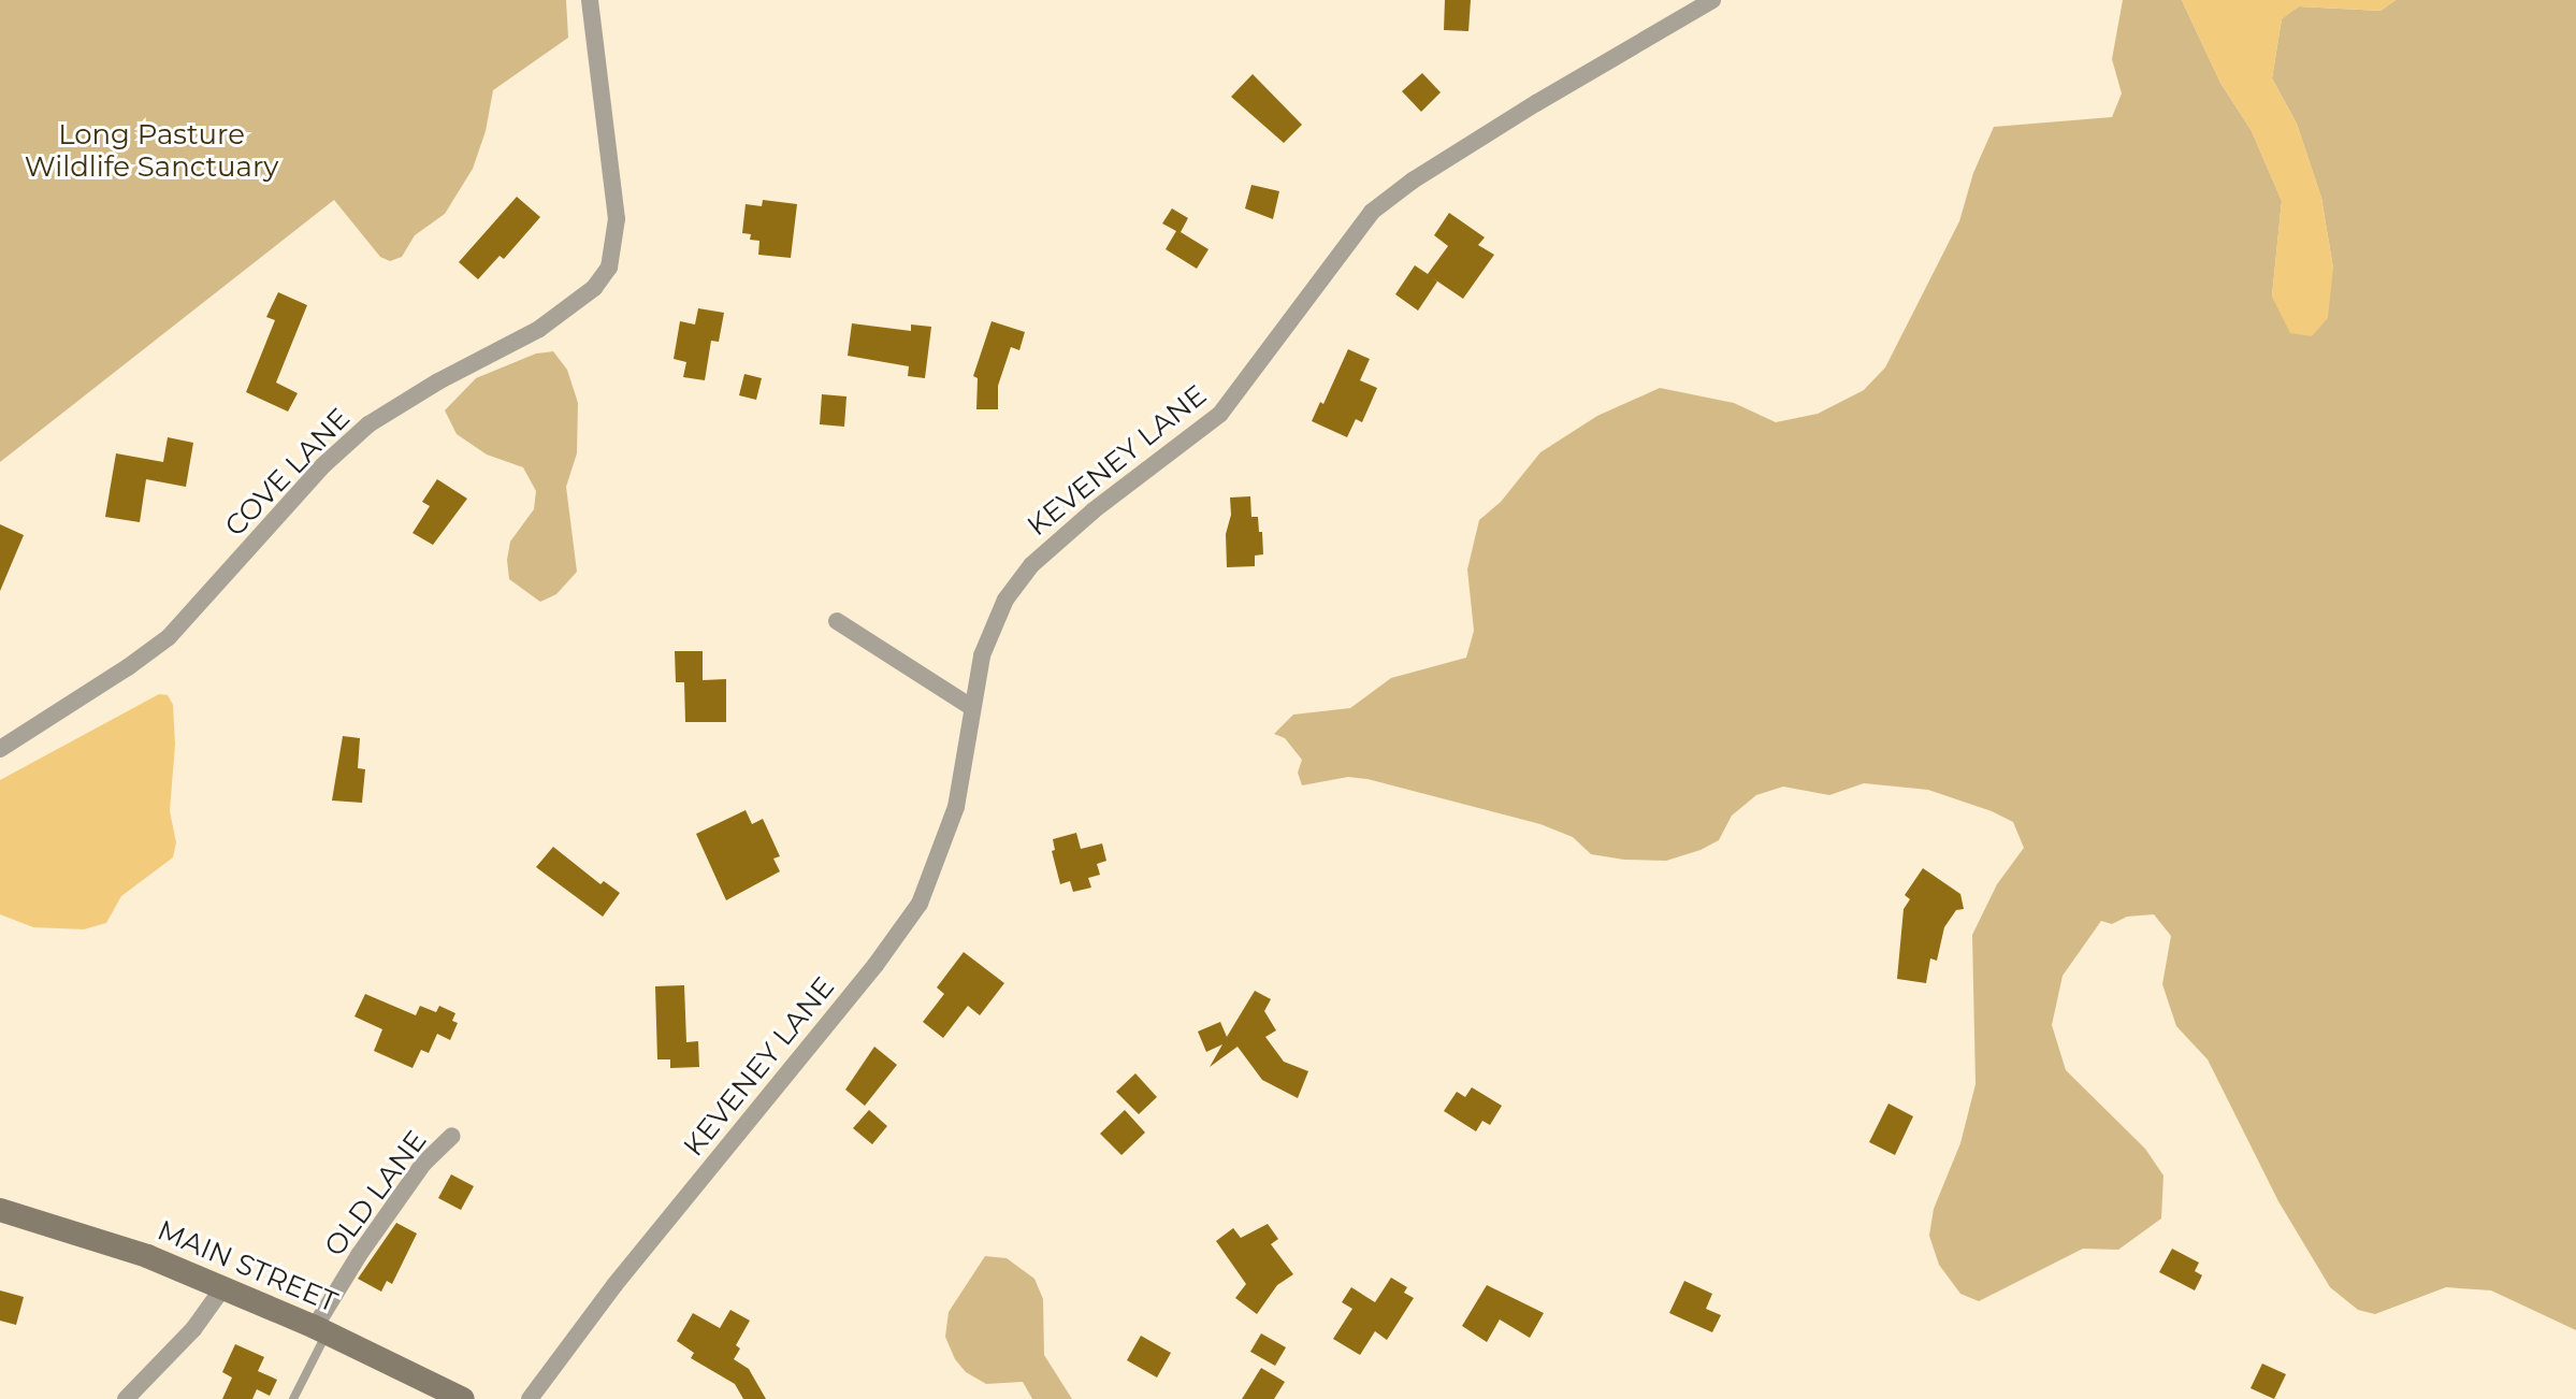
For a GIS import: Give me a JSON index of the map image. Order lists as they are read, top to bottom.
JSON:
{
  "streets": {
    "main road": ["MAIN STREET"],
    "street": ["KEVENEY LANE", "COVE LANE", "OLD LANE"]
  },
  "crossings": [
    ["OLD LANE", "MAIN STREET"]
  ],
  "parks": ["Long Pasture Wildlife Sanctuary"]
}
